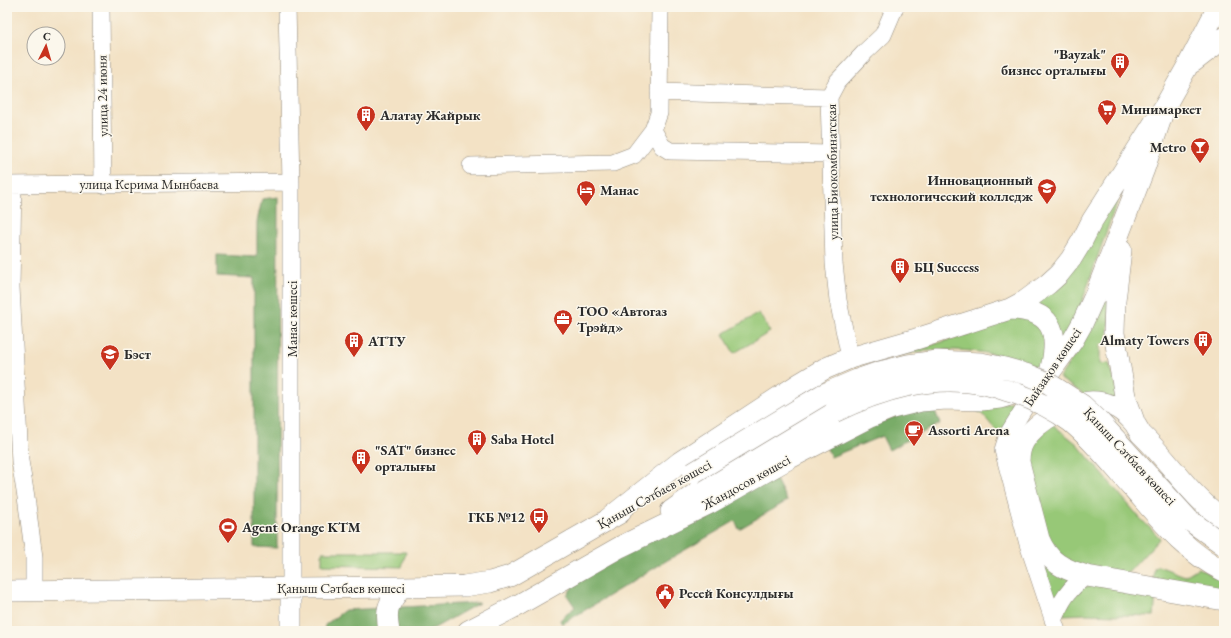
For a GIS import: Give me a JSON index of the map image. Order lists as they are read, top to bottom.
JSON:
{
  "streets": {
    "main road": [
      "Манас көшесі",
      "Байзақов көшесі",
      "Қаныш Сәтбаев көшесі",
      "Жандосов көшесі"
    ],
    "street": ["улица 24 июня", "улица Биокомбинатская", "улица Керима Мынбаева"]
  },
  "crossings": [
    ["улица 24 июня", "улица Керима Мынбаева"],
    ["улица Керима Мынбаева", "Манас көшесі"],
    ["Манас көшесі", "Қаныш Сәтбаев көшесі"],
    ["Байзақов көшесі", "Жандосов көшесі"],
    ["Қаныш Сәтбаев көшесі", "Жандосов көшесі"]
  ],
  "places": {
    "building": [
      "\"Bayzak\" бизнес орталығы",
      "Алатау Жайрык",
      "БЦ Success",
      "Almaty Towers",
      "АТТУ",
      "Saba Hotel",
      "\"SAT\" бизнес орталығы"
    ],
    "supermarket": ["Минимаркет"],
    "bar": ["Metro"],
    "school or university": ["Инновационный технологический колледж", "Бэст"],
    "hotel": ["Манас"],
    "office": ["ТОО «Автогаз Трэйд»"],
    "cafe": ["Assorti Arena"],
    "bus stop": ["ГКБ №12"],
    "sports": ["Agent Orange KTM"],
    "public building": ["Ресей Консулдығы"]
  },
  "north": "top"
}
